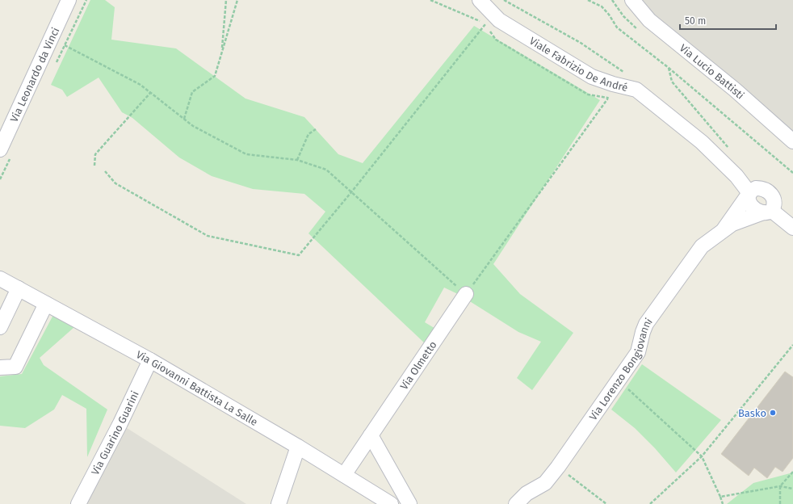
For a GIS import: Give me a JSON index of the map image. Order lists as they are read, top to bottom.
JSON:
{
  "streets": {
    "street": [
      "Viale Fabrizio De André",
      "Via Lucio Battisti",
      "Via Leonardo da Vinci",
      "Via Olmetto",
      "Via Lorenzo Bongiovanni",
      "Via Giovanni Battista La Salle",
      "Via Guarino Guarini"
    ]
  },
  "crossings": [
    ["Viale Fabrizio De André", "Via Lorenzo Bongiovanni"],
    ["Via Olmetto", "Via Giovanni Battista La Salle"],
    ["Via Giovanni Battista La Salle", "Via Guarino Guarini"]
  ],
  "places": ["Basko"],
  "scale_bar": "50 m"
}
